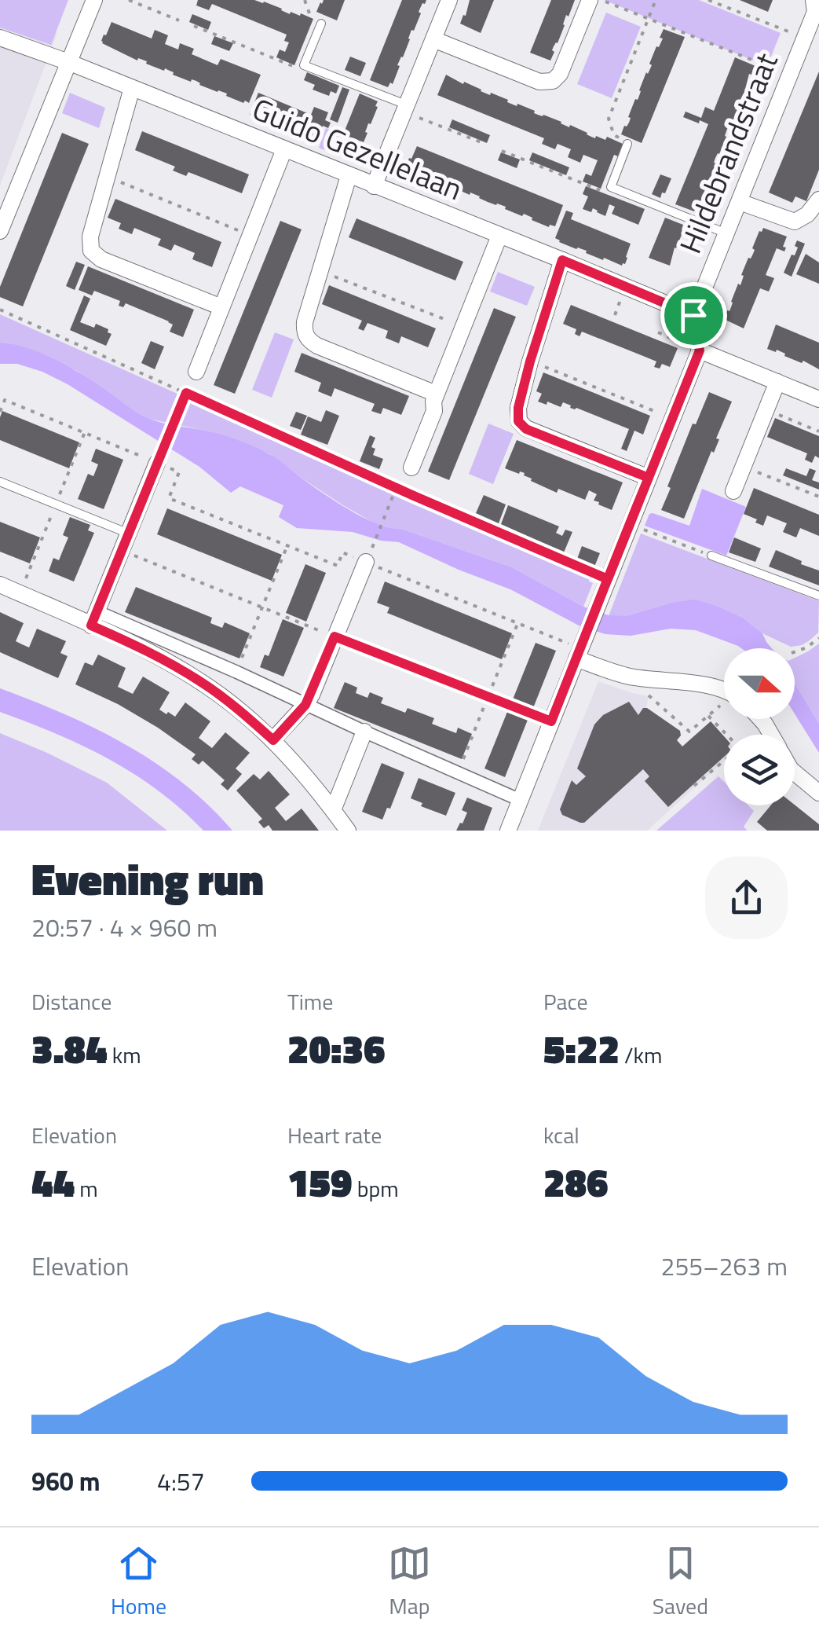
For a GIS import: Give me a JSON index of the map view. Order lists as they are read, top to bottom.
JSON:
{
  "streets": {
    "street": ["Guido Gezellelaan", "Hildebrandstraat"]
  },
  "crossings": [
    ["Guido Gezellelaan", "Hildebrandstraat"]
  ],
  "north": "right",
  "page": {
    "heading": ["Evening run", "20:57 · 4 × 960 m"],
    "stats": [
      ["Distance", "3.84 km"],
      ["Time", "20:36"],
      ["Pace", "5:22 /km"],
      ["Elevation", "44 m"],
      ["Heart rate", "159 bpm"],
      ["kcal", "286"]
    ],
    "chart": ["Elevation", "255–263 m"],
    "list": [
      {
        "name": "960 m",
        "note": "4:57"
      }
    ],
    "tabs": ["Home", "Map", "Saved"]
  }
}
